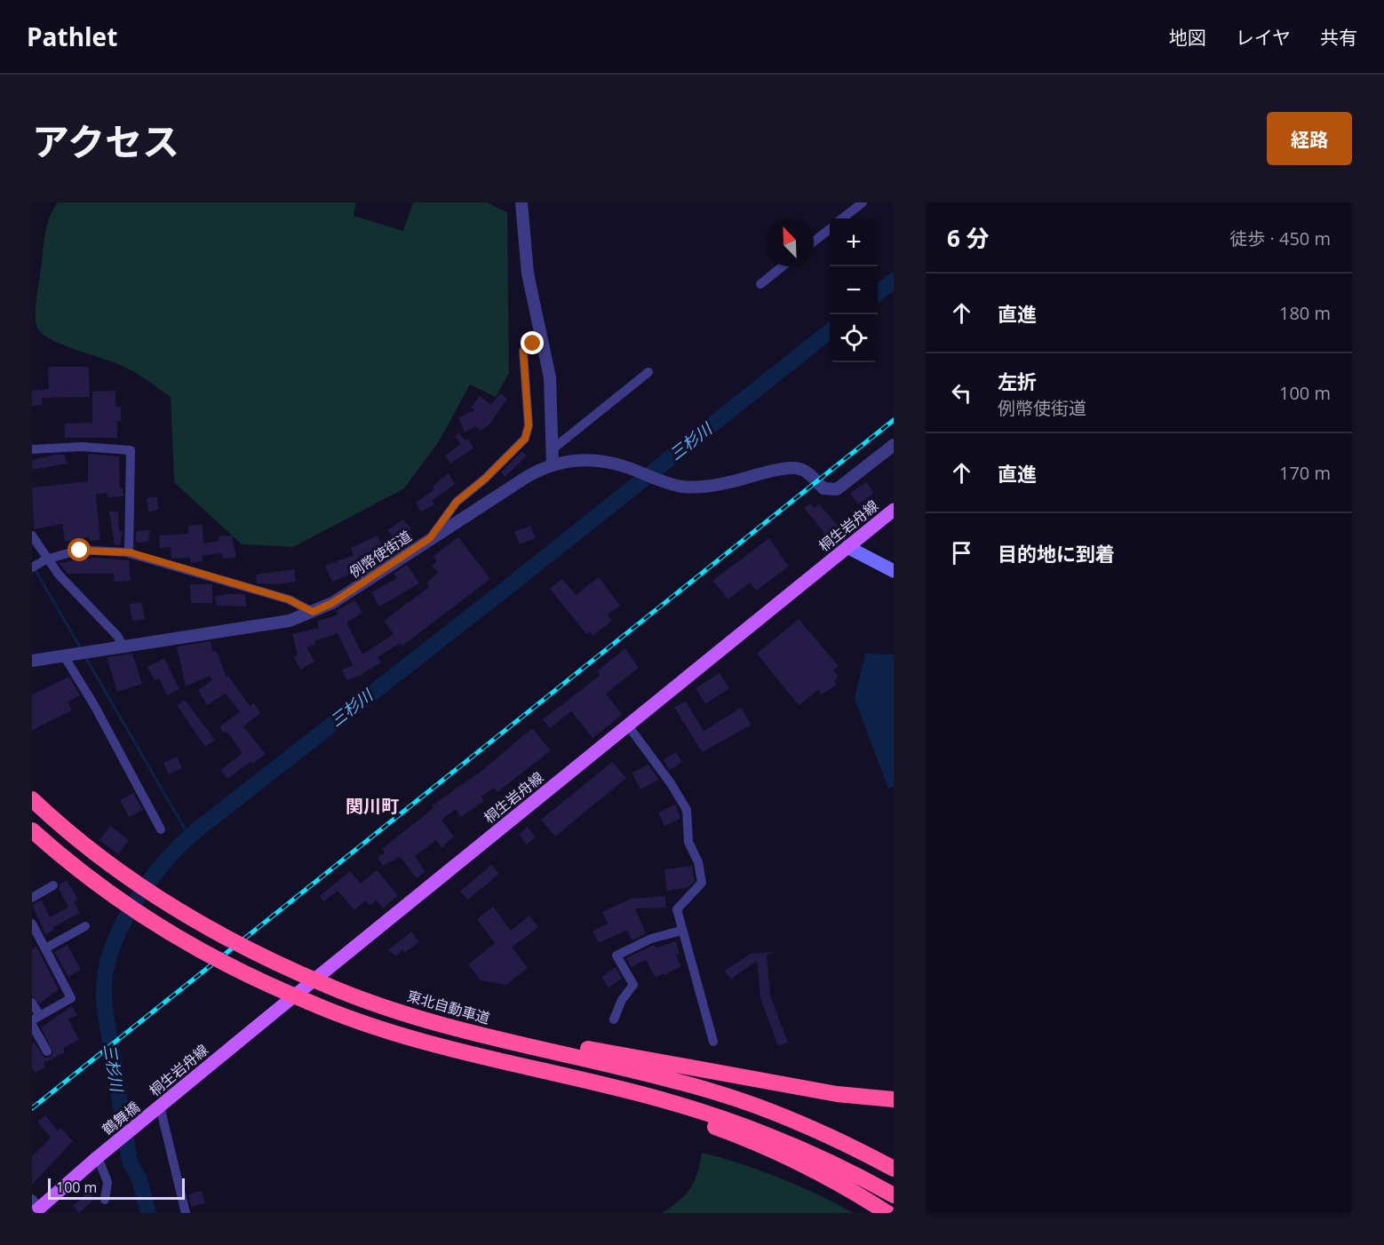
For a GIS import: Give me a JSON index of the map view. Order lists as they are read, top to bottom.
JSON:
{
  "streets": {
    "highway": ["東北自動車道"],
    "main road": ["桐生岩舟線", "鶴舞橋"],
    "street": ["例幣使街道"]
  },
  "crossings": [
    ["桐生岩舟線", "鶴舞橋"]
  ],
  "districts": ["関川町"],
  "water": ["三杉川"],
  "scale_bar": "100 m",
  "north": "top left",
  "page": {
    "header": "Pathlet",
    "nav": ["地図", "レイヤ", "共有"],
    "title": "アクセス",
    "buttons": "経路",
    "heading": ["6 分", "徒歩 · 450 m"],
    "map_buttons": ["+", "−"],
    "list": [
      ["直進", "180 m"],
      ["左折", "例幣使街道", "100 m"],
      ["直進", "170 m"],
      "目的地に到着"
    ],
    "scale": "100 m"
  }
}
